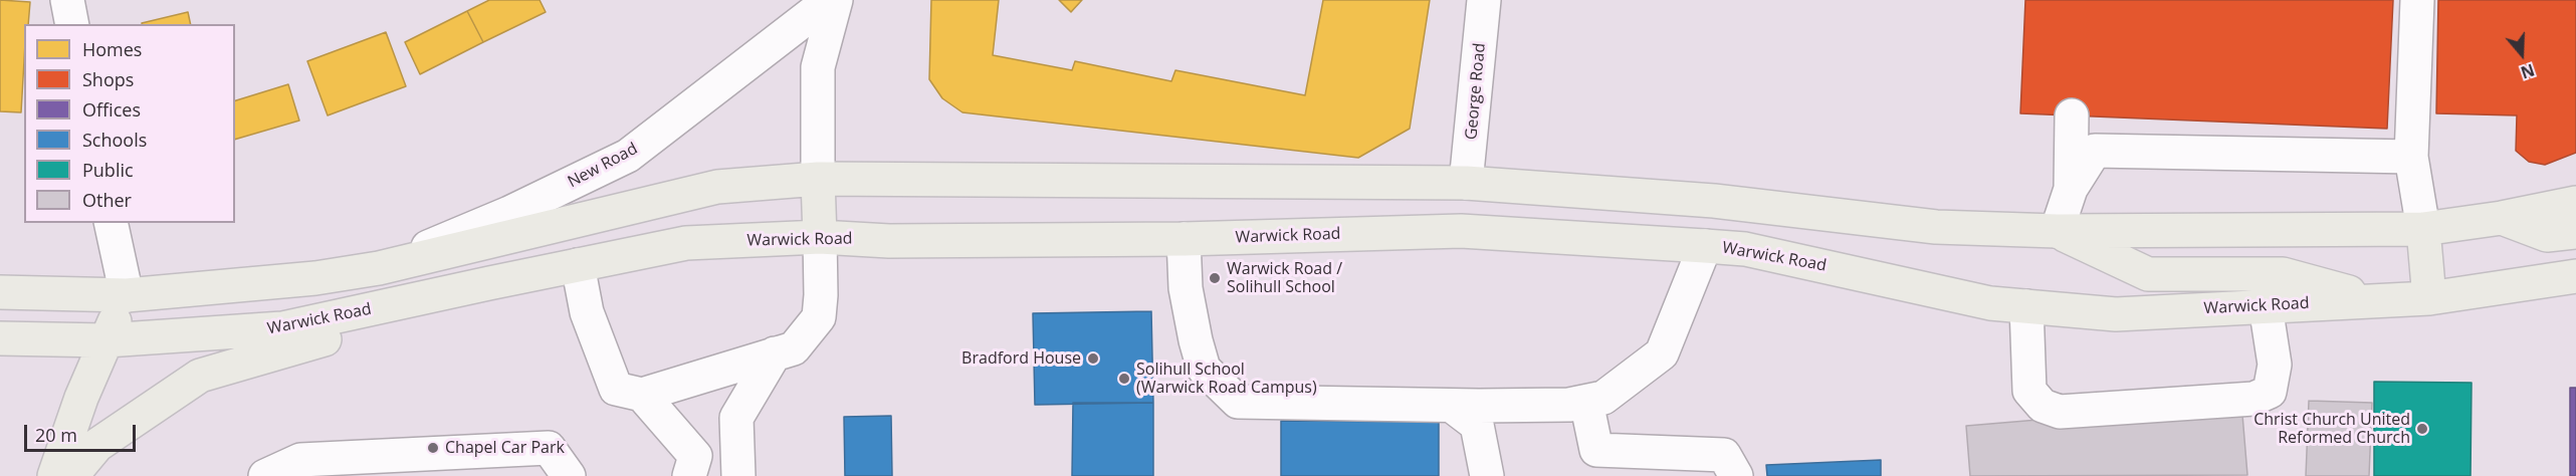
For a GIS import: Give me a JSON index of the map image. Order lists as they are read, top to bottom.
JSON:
{
  "streets": {
    "main road": ["Warwick Road"],
    "street": ["George Road", "New Road"]
  },
  "places": [
    "Warwick Road / Solihull School",
    "Bradford House",
    "Solihull School (Warwick Road Campus)",
    "Christ Church United Reformed Church",
    "Chapel Car Park"
  ],
  "legend": [
    "Homes",
    "Shops",
    "Offices",
    "Schools",
    "Public",
    "Other"
  ],
  "scale_bar": "20 m",
  "north": "bottom"
}
